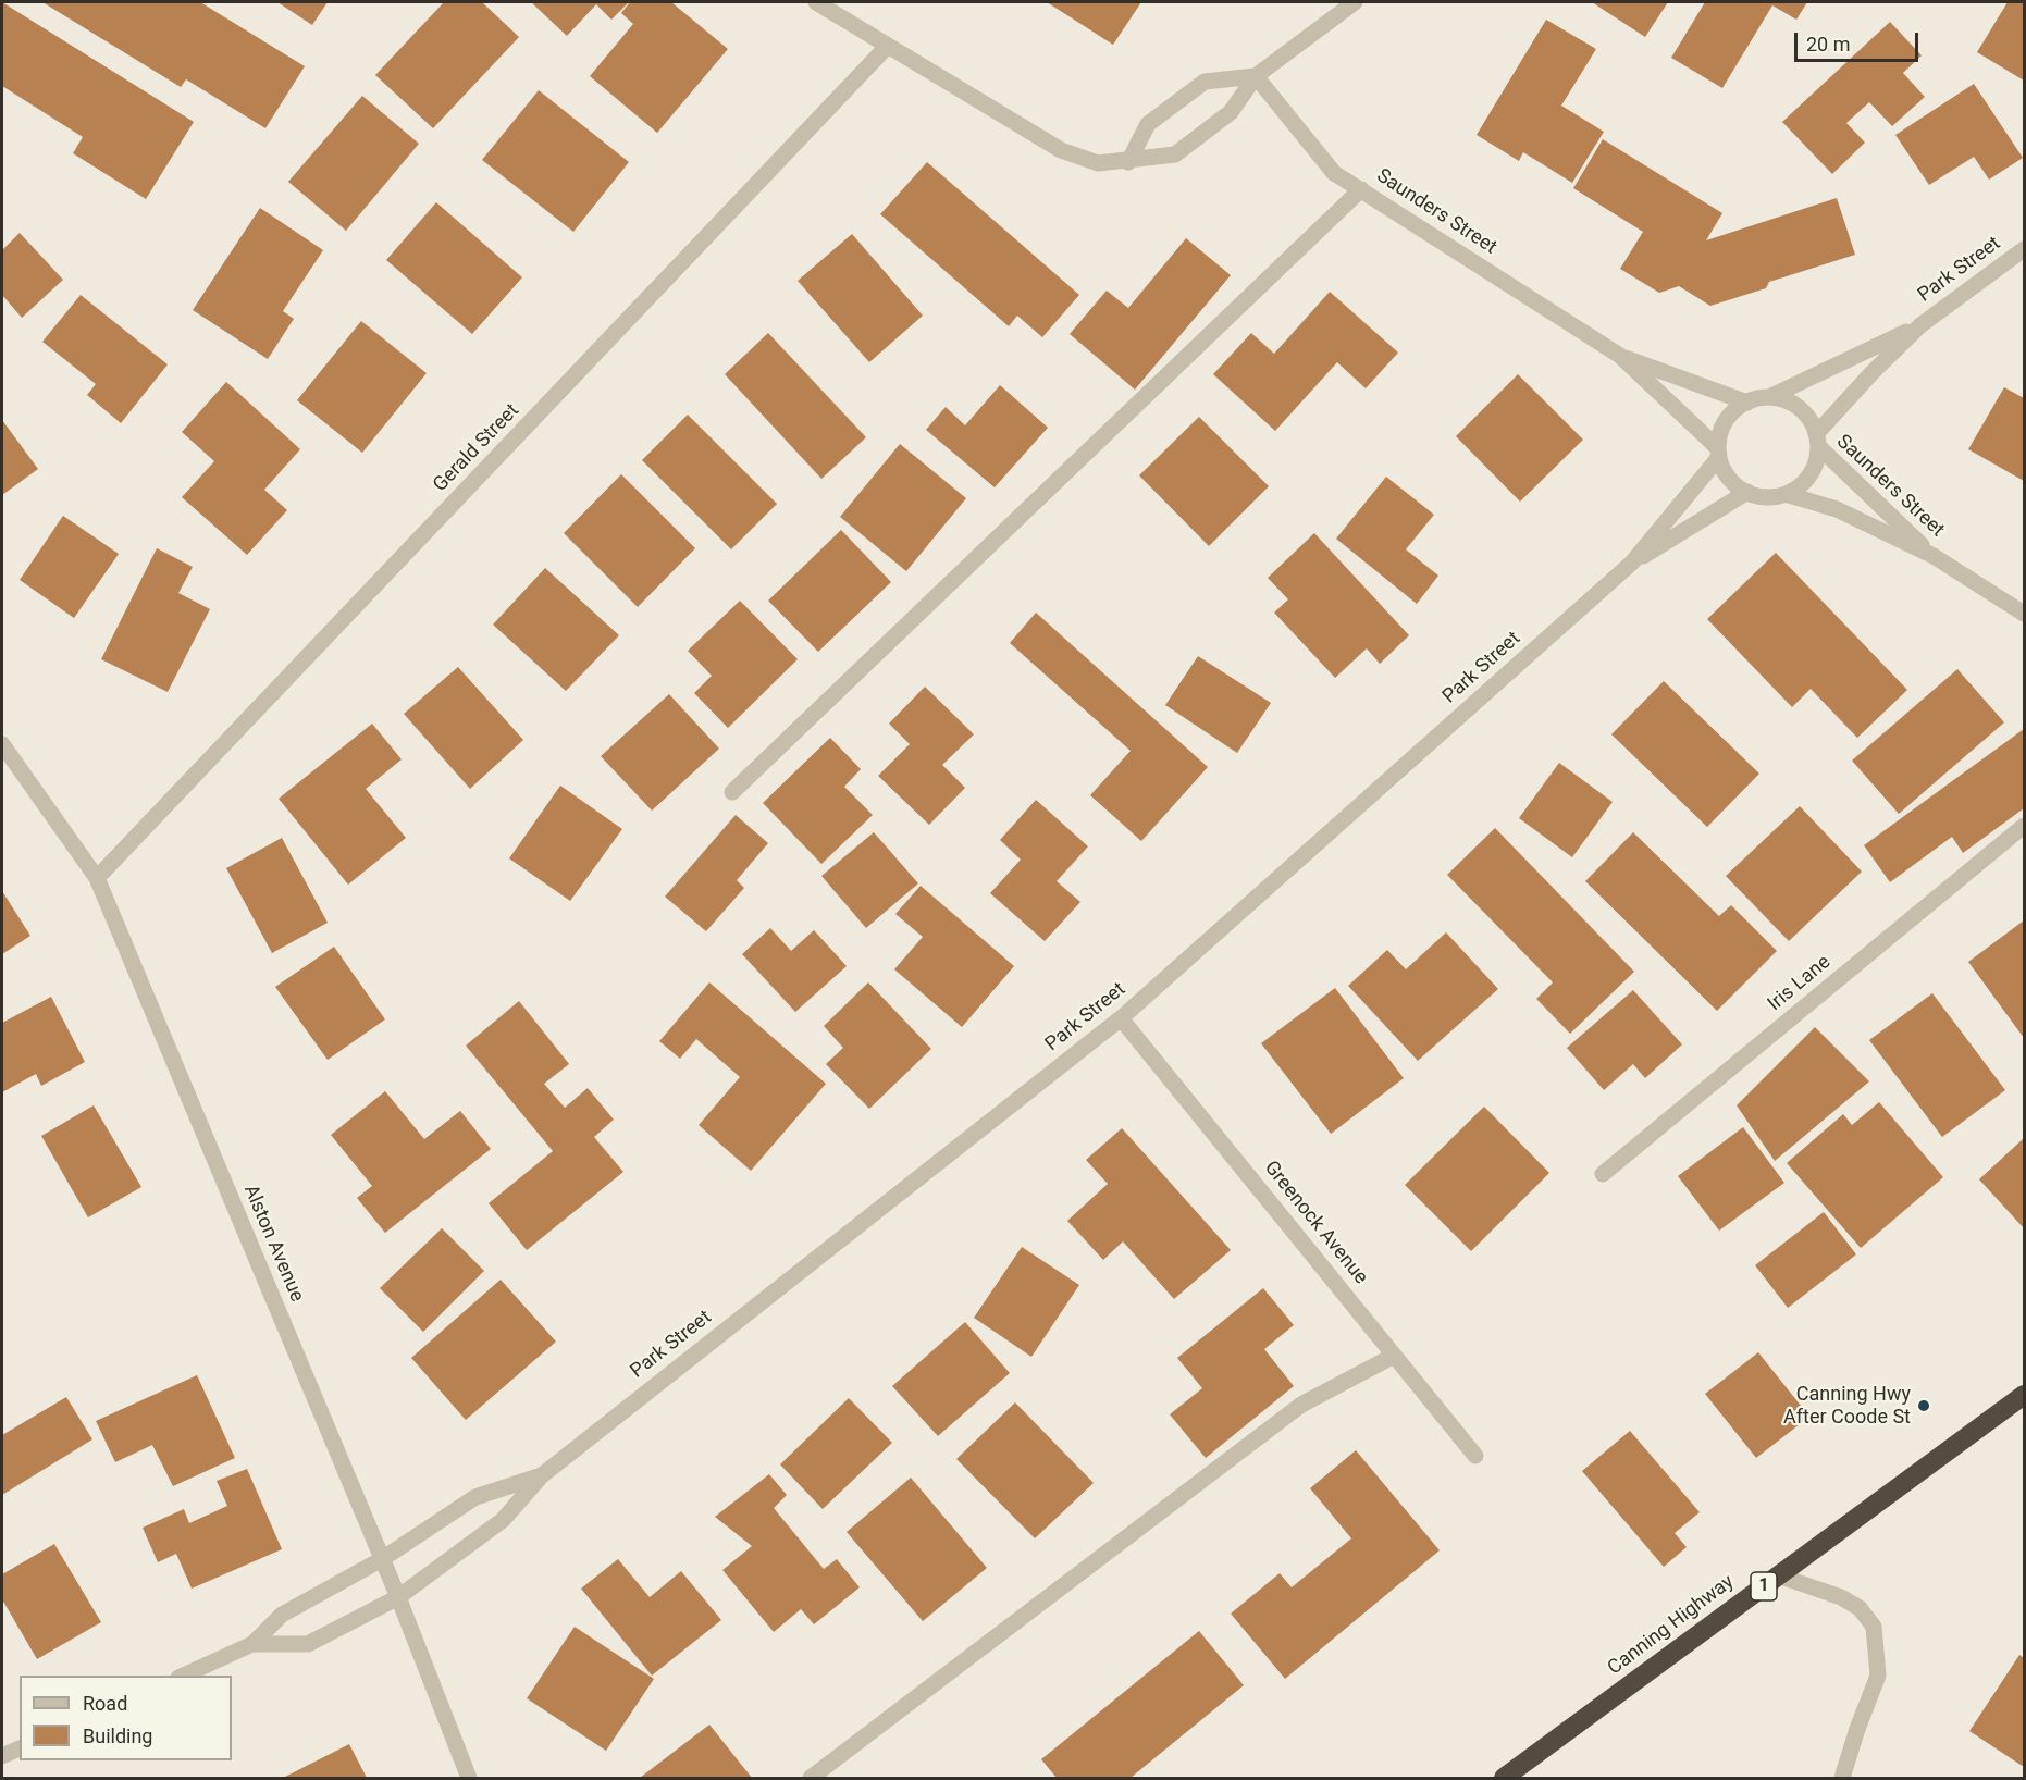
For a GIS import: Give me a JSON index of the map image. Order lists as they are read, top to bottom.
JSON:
{
  "streets": {
    "highway": ["1", "Canning Highway"],
    "street": [
      "Saunders Street",
      "Park Street",
      "Gerald Street",
      "Iris Lane",
      "Greenock Avenue",
      "Alston Avenue"
    ]
  },
  "crossings": [
    ["Saunders Street", "Park Street"],
    ["Park Street", "Greenock Avenue"],
    ["Park Street", "Alston Avenue"],
    ["Gerald Street", "Alston Avenue"]
  ],
  "places": ["Canning Hwy After Coode St"],
  "legend": ["Road", "Building"],
  "scale_bar": "20 m"
}
